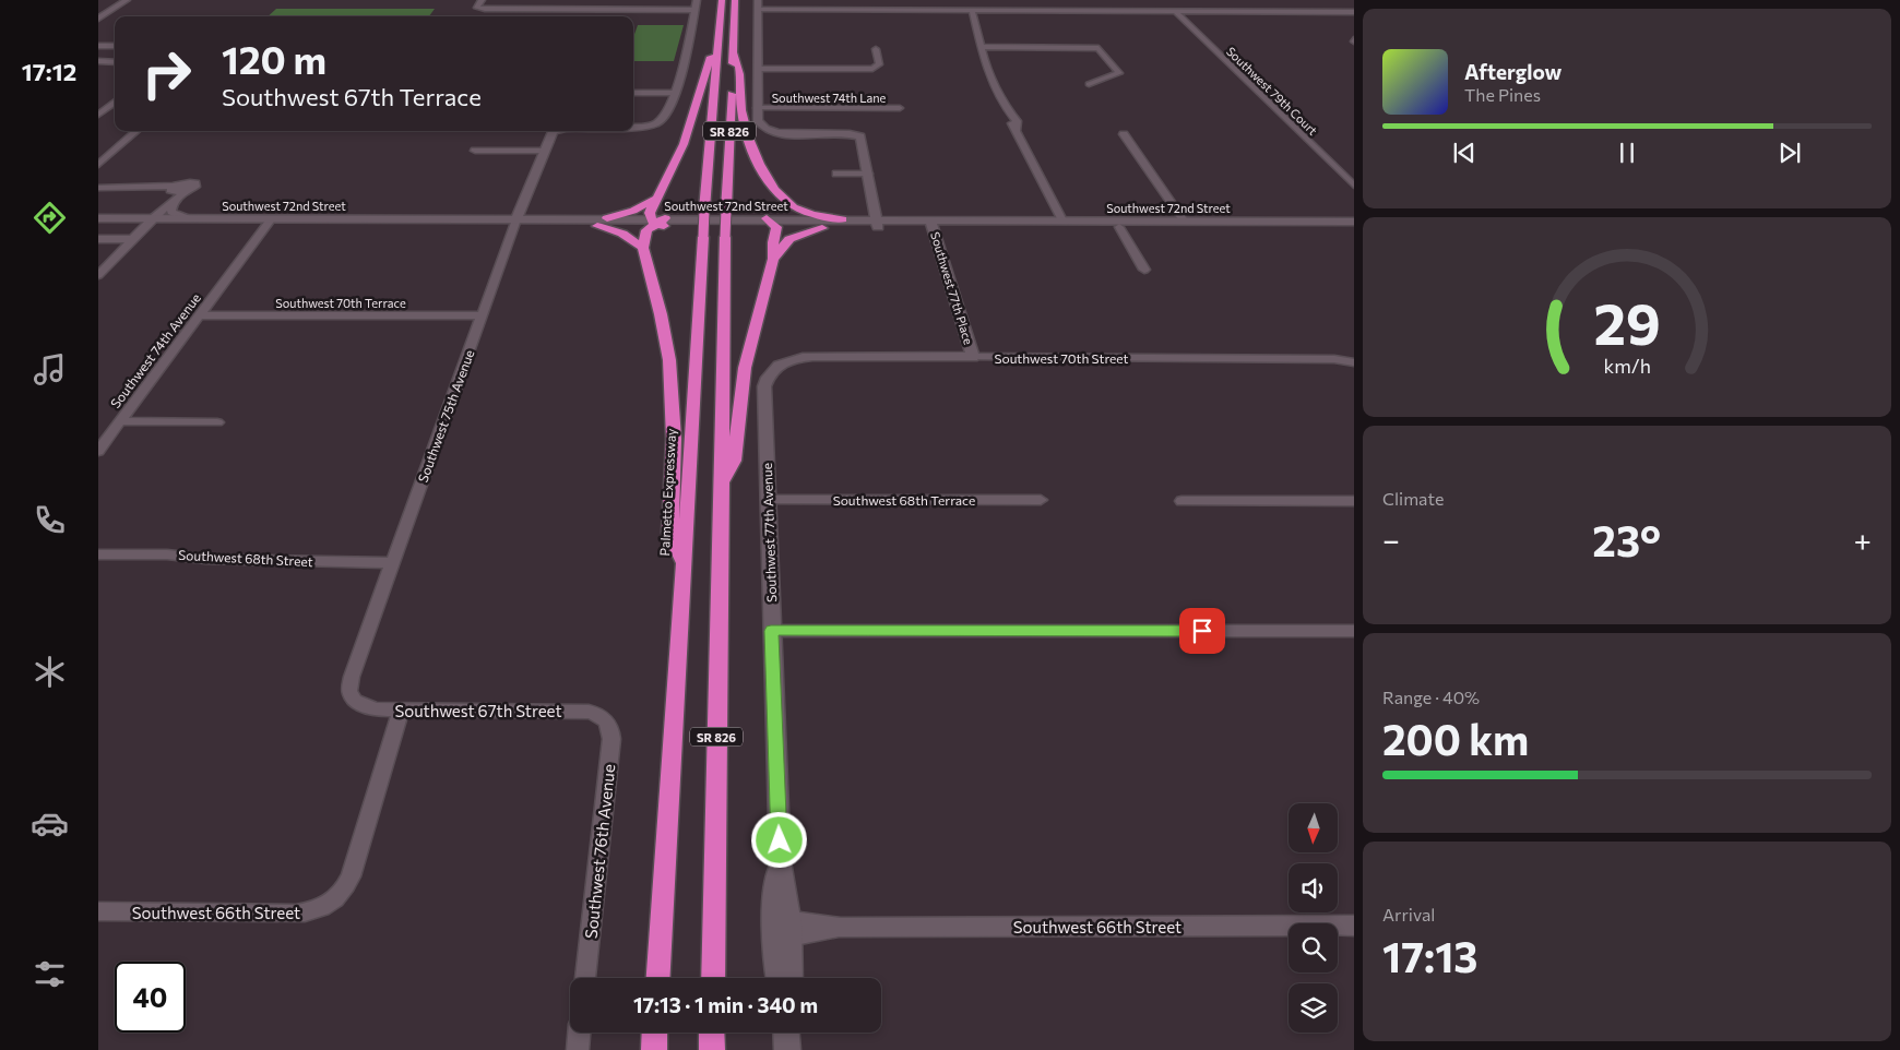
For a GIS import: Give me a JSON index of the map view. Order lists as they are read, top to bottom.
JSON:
{
  "streets": {
    "highway": ["SR 826", "Palmetto Expressway"],
    "street": [
      "Southwest 79th Court",
      "Southwest 74th Lane",
      "Southwest 72nd Street",
      "Southwest 77th Place",
      "Southwest 70th Terrace",
      "Southwest 74th Avenue",
      "Southwest 70th Street",
      "Southwest 75th Avenue",
      "Southwest 68th Terrace",
      "Southwest 77th Avenue",
      "Southwest 68th Street",
      "Southwest 67th Street",
      "Southwest 76th Avenue",
      "Southwest 66th Street"
    ]
  },
  "crossings": [
    ["Southwest 72nd Street", "Southwest 77th Place"],
    ["Southwest 72nd Street", "Southwest 74th Avenue"],
    ["Southwest 72nd Street", "Southwest 75th Avenue"],
    ["Southwest 77th Place", "Southwest 70th Street"],
    ["Southwest 70th Terrace", "Southwest 74th Avenue"],
    ["Southwest 70th Terrace", "Southwest 75th Avenue"],
    ["Southwest 70th Street", "Southwest 77th Avenue"],
    ["Southwest 75th Avenue", "Southwest 68th Street"],
    ["Southwest 75th Avenue", "Southwest 67th Street"],
    ["Southwest 68th Terrace", "Southwest 77th Avenue"],
    ["Southwest 77th Avenue", "Southwest 66th Street"],
    ["Southwest 67th Street", "Southwest 76th Avenue"],
    ["Southwest 67th Street", "Southwest 66th Street"]
  ],
  "north": "bottom",
  "page": {
    "tabs": "17:12",
    "turn": ["120 m", "Southwest 67th Terrace"],
    "song": ["Afterglow", "The Pines"],
    "tile": [
      "Climate",
      ["Range · 40%", "200 km"],
      ["Arrival", "17:13"]
    ],
    "heat": ["−", "23°", "+"],
    "limit": "40",
    "trip": "17:13 · 1 min · 340 m",
    "gauge": ["29", "km/h"]
  }
}
